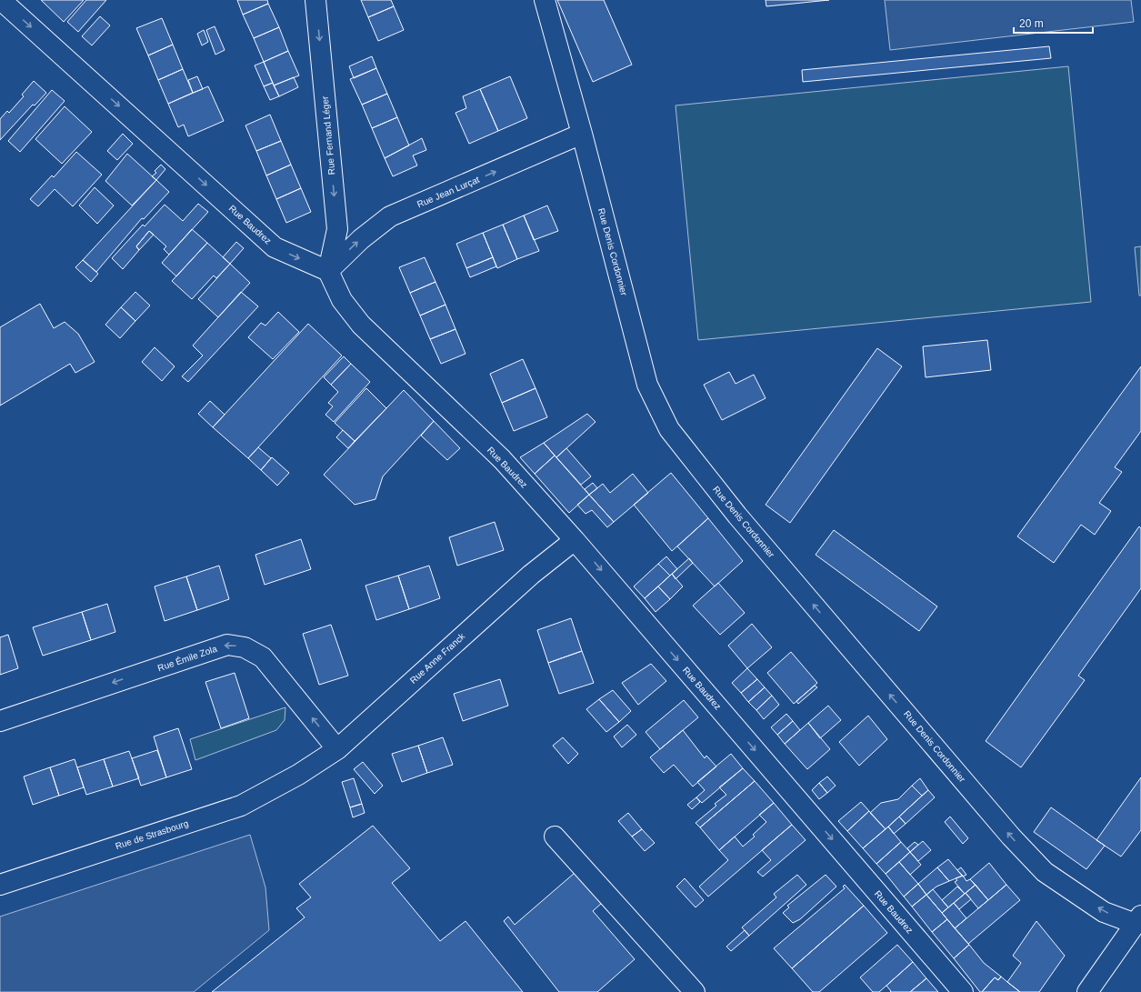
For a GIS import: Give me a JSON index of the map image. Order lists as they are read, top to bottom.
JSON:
{
  "streets": {
    "street": [
      "Rue Fernand Léger",
      "Rue Jean Lurçat",
      "Rue Baudrez",
      "Rue Denis Cordonnier",
      "Rue Émile Zola",
      "Rue Anne Franck",
      "Rue de Strasbourg"
    ]
  },
  "crossings": [
    ["Rue Fernand Léger", "Rue Jean Lurçat"],
    ["Rue Fernand Léger", "Rue Baudrez"],
    ["Rue Jean Lurçat", "Rue Baudrez"],
    ["Rue Jean Lurçat", "Rue Denis Cordonnier"],
    ["Rue Baudrez", "Rue Anne Franck"],
    ["Rue Émile Zola", "Rue Anne Franck"],
    ["Rue Anne Franck", "Rue de Strasbourg"]
  ],
  "one_way": [
    "Rue Fernand Léger",
    "Rue Jean Lurçat",
    "Rue Baudrez",
    "Rue Denis Cordonnier",
    "Rue Émile Zola"
  ],
  "scale_bar": "20 m"
}
